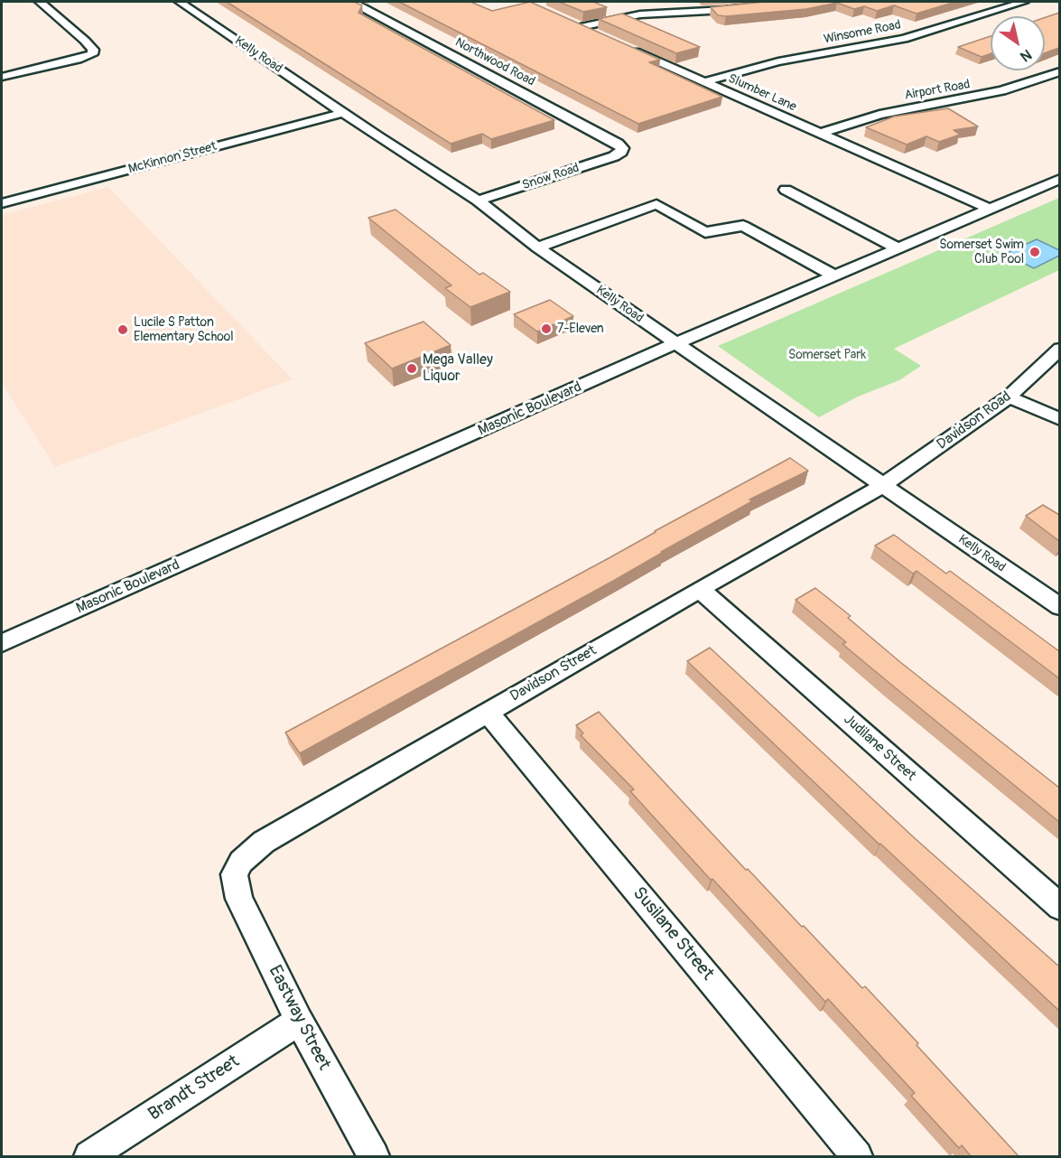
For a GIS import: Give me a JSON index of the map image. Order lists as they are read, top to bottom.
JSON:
{
  "streets": {
    "street": [
      "Winsome Road",
      "Kelly Road",
      "Northwood Road",
      "Airport Road",
      "Slumber Lane",
      "McKinnon Street",
      "Snow Road",
      "Masonic Boulevard",
      "Davidson Road",
      "Davidson Street",
      "Judilane Street",
      "Susilane Street",
      "Eastway Street",
      "Brandt Street"
    ]
  },
  "crossings": [
    ["Winsome Road", "Slumber Lane"],
    ["Kelly Road", "McKinnon Street"],
    ["Kelly Road", "Snow Road"],
    ["Kelly Road", "Masonic Boulevard"],
    ["Kelly Road", "Davidson Road"],
    ["Kelly Road", "Davidson Street"],
    ["Northwood Road", "Snow Road"],
    ["Airport Road", "Slumber Lane"],
    ["Slumber Lane", "Masonic Boulevard"],
    ["Davidson Road", "Davidson Street"],
    ["Davidson Street", "Judilane Street"],
    ["Davidson Street", "Susilane Street"],
    ["Davidson Street", "Eastway Street"],
    ["Eastway Street", "Brandt Street"]
  ],
  "parks": ["Somerset Park"],
  "places": [
    "Somerset Swim Club Pool",
    "7-Eleven",
    "Lucile S Patton Elementary School",
    "Mega Valley Liquor"
  ],
  "north": "bottom right"
}
